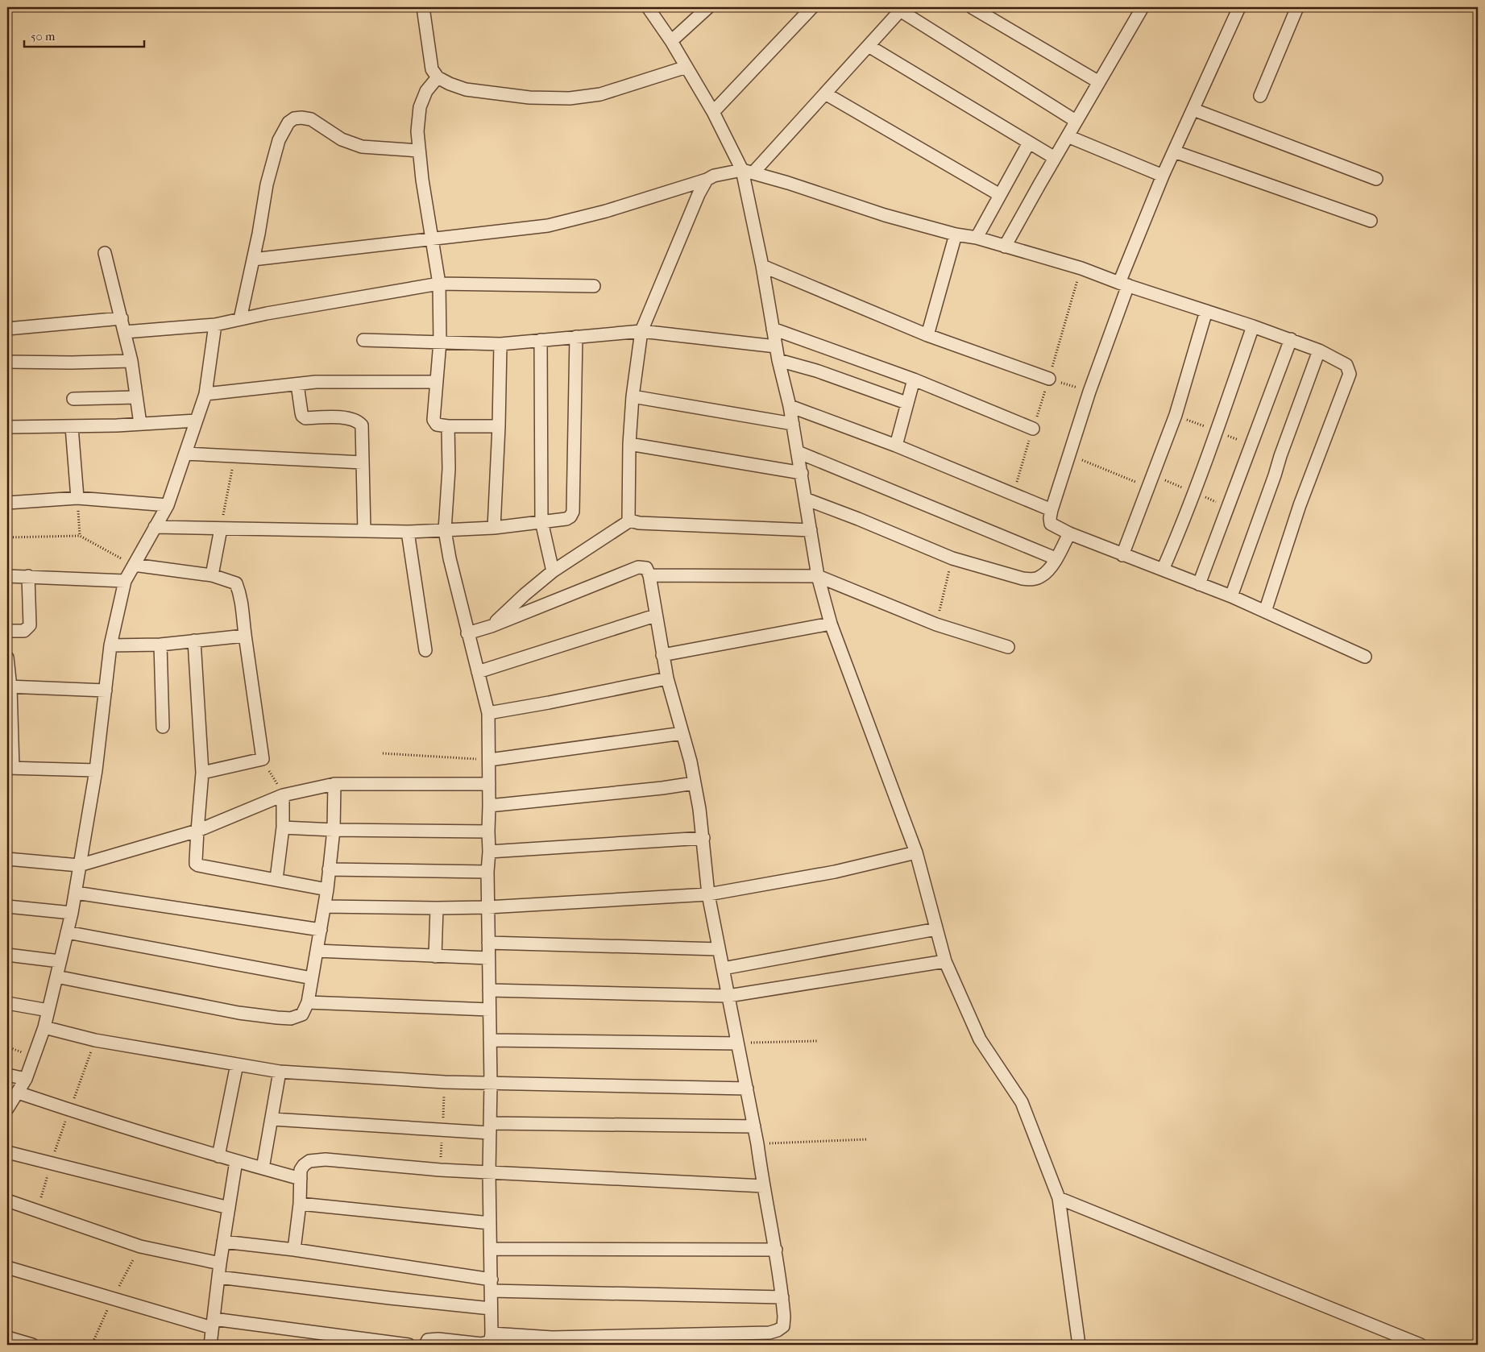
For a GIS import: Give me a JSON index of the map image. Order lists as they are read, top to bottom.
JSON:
{
  "scale_bar": "50 m"
}
